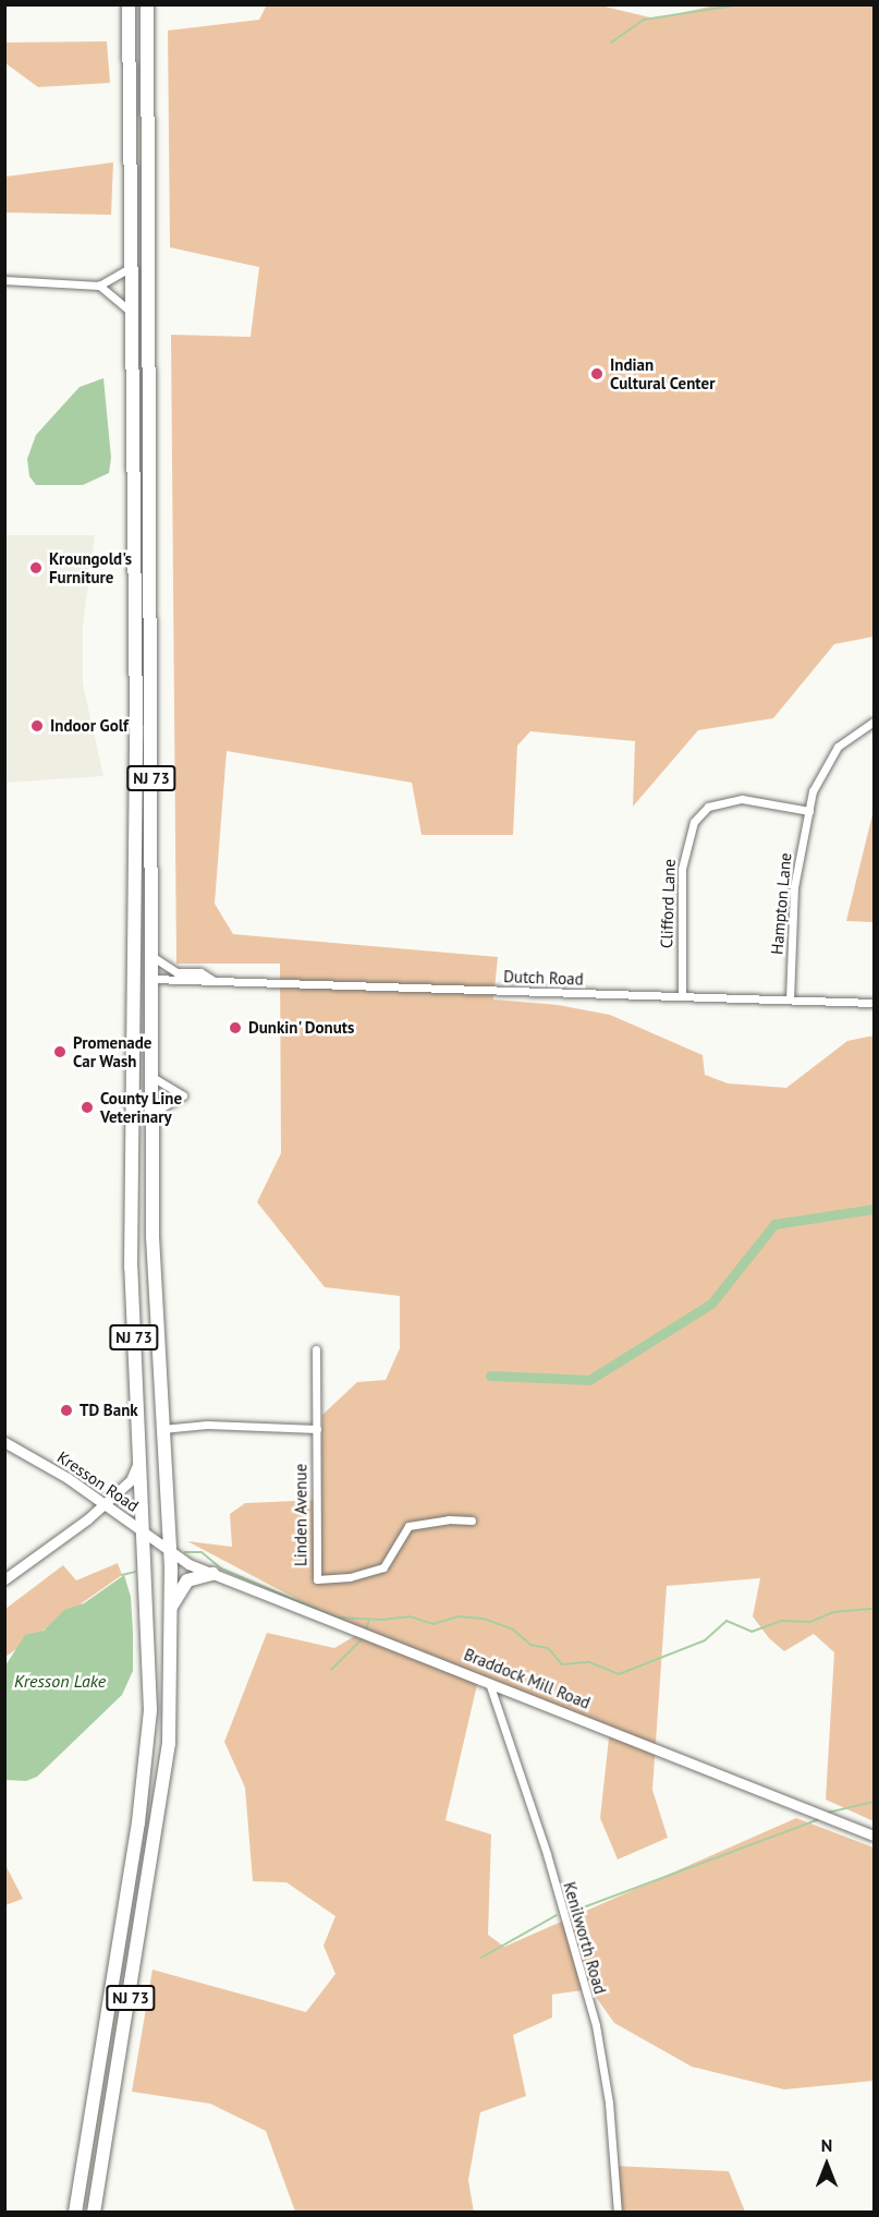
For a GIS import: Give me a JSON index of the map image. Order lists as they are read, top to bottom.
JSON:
{
  "streets": {
    "highway": ["NJ 73"],
    "street": [
      "Clifford Lane",
      "Hampton Lane",
      "Dutch Road",
      "Kresson Road",
      "Linden Avenue",
      "Braddock Mill Road",
      "Kenilworth Road"
    ]
  },
  "crossings": [
    ["NJ 73", "Dutch Road"],
    ["NJ 73", "Kresson Road"],
    ["NJ 73", "Braddock Mill Road"],
    ["Clifford Lane", "Hampton Lane"],
    ["Clifford Lane", "Dutch Road"],
    ["Hampton Lane", "Dutch Road"],
    ["Kresson Road", "Braddock Mill Road"],
    ["Braddock Mill Road", "Kenilworth Road"]
  ],
  "water": ["Kresson Lake"],
  "places": [
    "Indian Cultural Center",
    "Kroungold's Furniture",
    "Indoor Golf",
    "Dunkin' Donuts",
    "Promenade Car Wash",
    "County Line Veterinary",
    "TD Bank"
  ],
  "north": "top"
}
